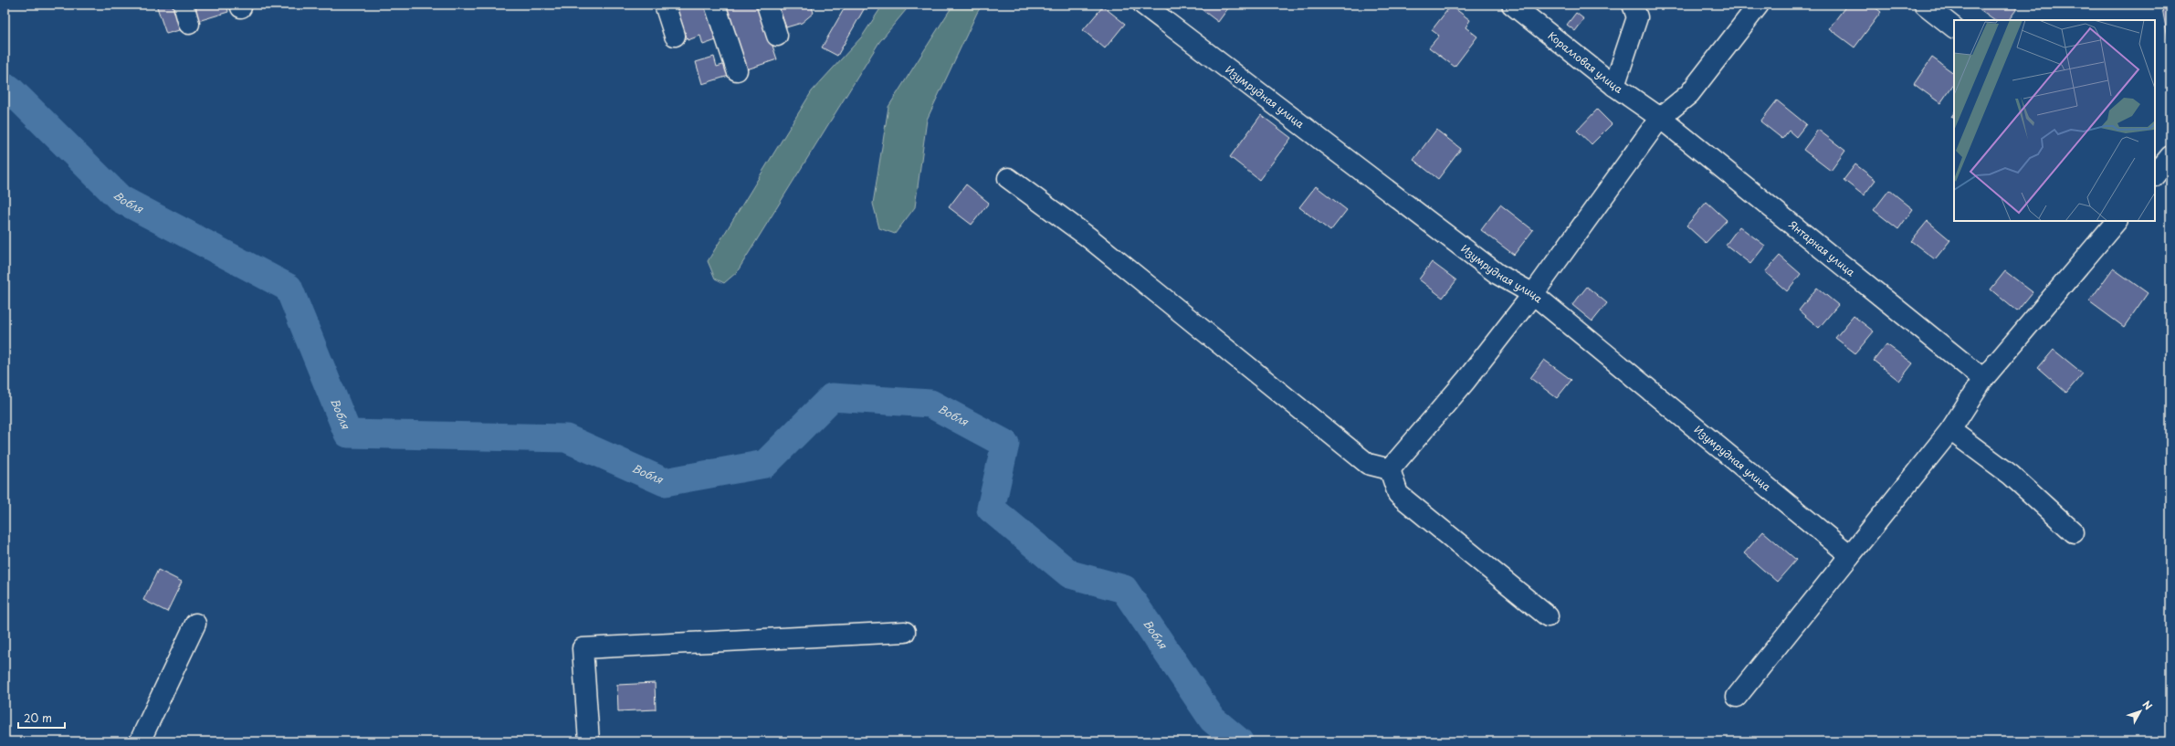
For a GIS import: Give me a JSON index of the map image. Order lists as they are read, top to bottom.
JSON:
{
  "streets": {
    "street": ["Коралловая улица", "Изумрудная улица", "Янтарная улица"]
  },
  "crossings": [
    ["Коралловая улица", "Янтарная улица"]
  ],
  "water": ["Вобля"],
  "scale_bar": "20 m",
  "north": "top right"
}
